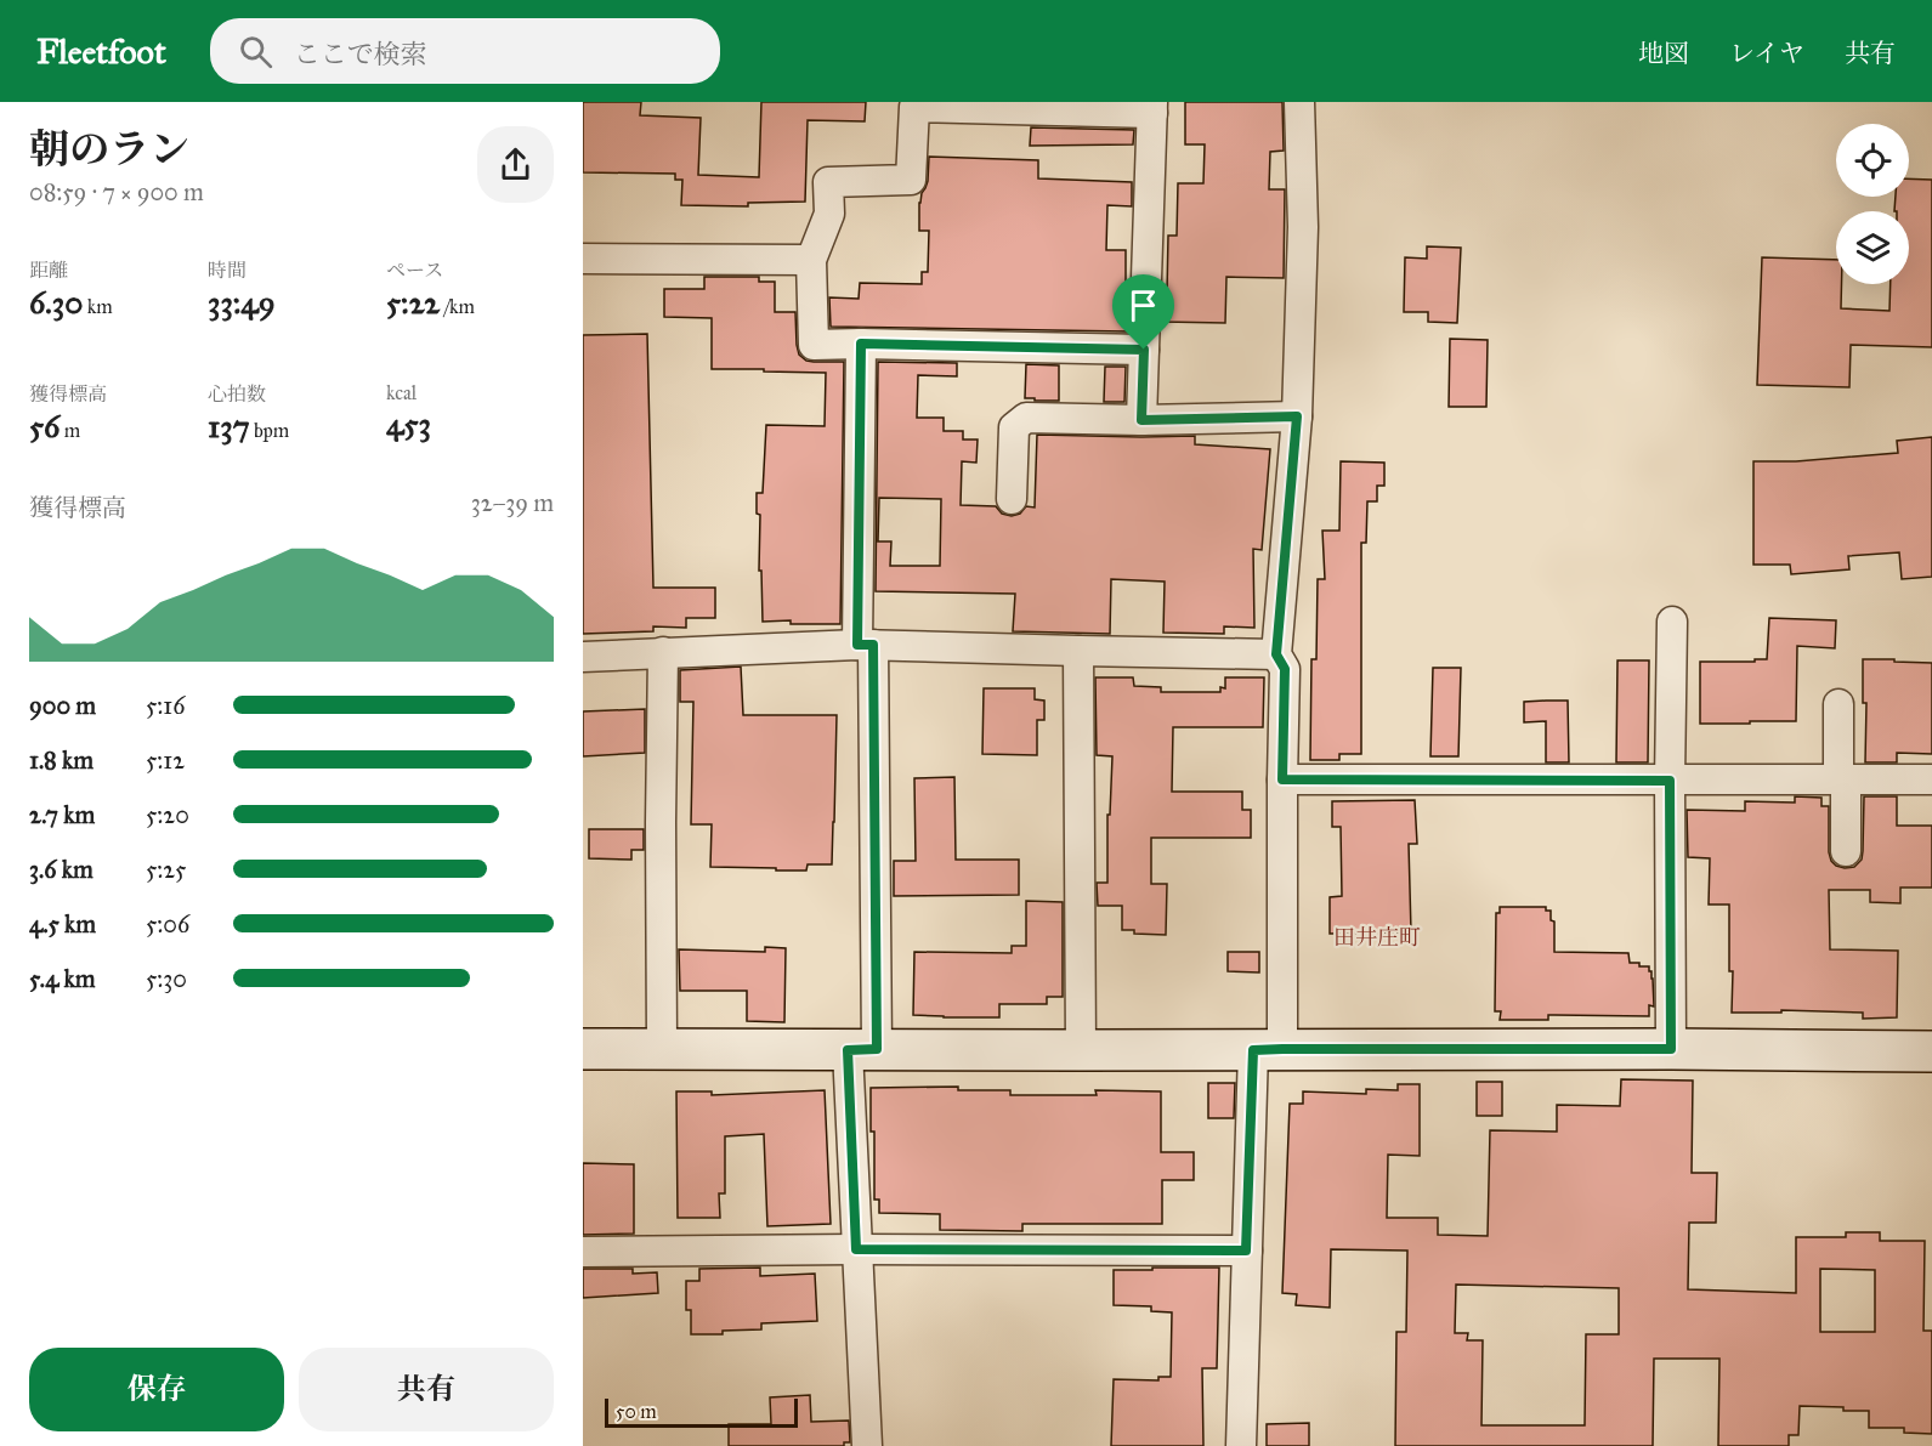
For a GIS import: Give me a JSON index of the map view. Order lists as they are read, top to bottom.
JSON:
{
  "districts": ["田井庄町"],
  "scale_bar": "50 m",
  "page": {
    "header": "Fleetfoot",
    "search": "ここで検索",
    "nav": ["地図", "レイヤ", "共有"],
    "heading": ["朝のラン", "08:59 · 7 × 900 m"],
    "stats": [
      ["距離", "6.30 km"],
      ["時間", "33:49"],
      ["ペース", "5:22 /km"],
      ["獲得標高", "56 m"],
      ["心拍数", "137 bpm"],
      ["kcal", "453"]
    ],
    "chart": ["獲得標高", "32–39 m"],
    "list": [
      {
        "name": "900 m",
        "note": "5:16"
      },
      {
        "name": "1.8 km",
        "note": "5:12"
      },
      {
        "name": "2.7 km",
        "note": "5:20"
      },
      {
        "name": "3.6 km",
        "note": "5:25"
      },
      {
        "name": "4.5 km",
        "note": "5:06"
      },
      {
        "name": "5.4 km",
        "note": "5:30"
      }
    ],
    "buttons": ["保存", "共有"],
    "scale": "50 m"
  }
}
